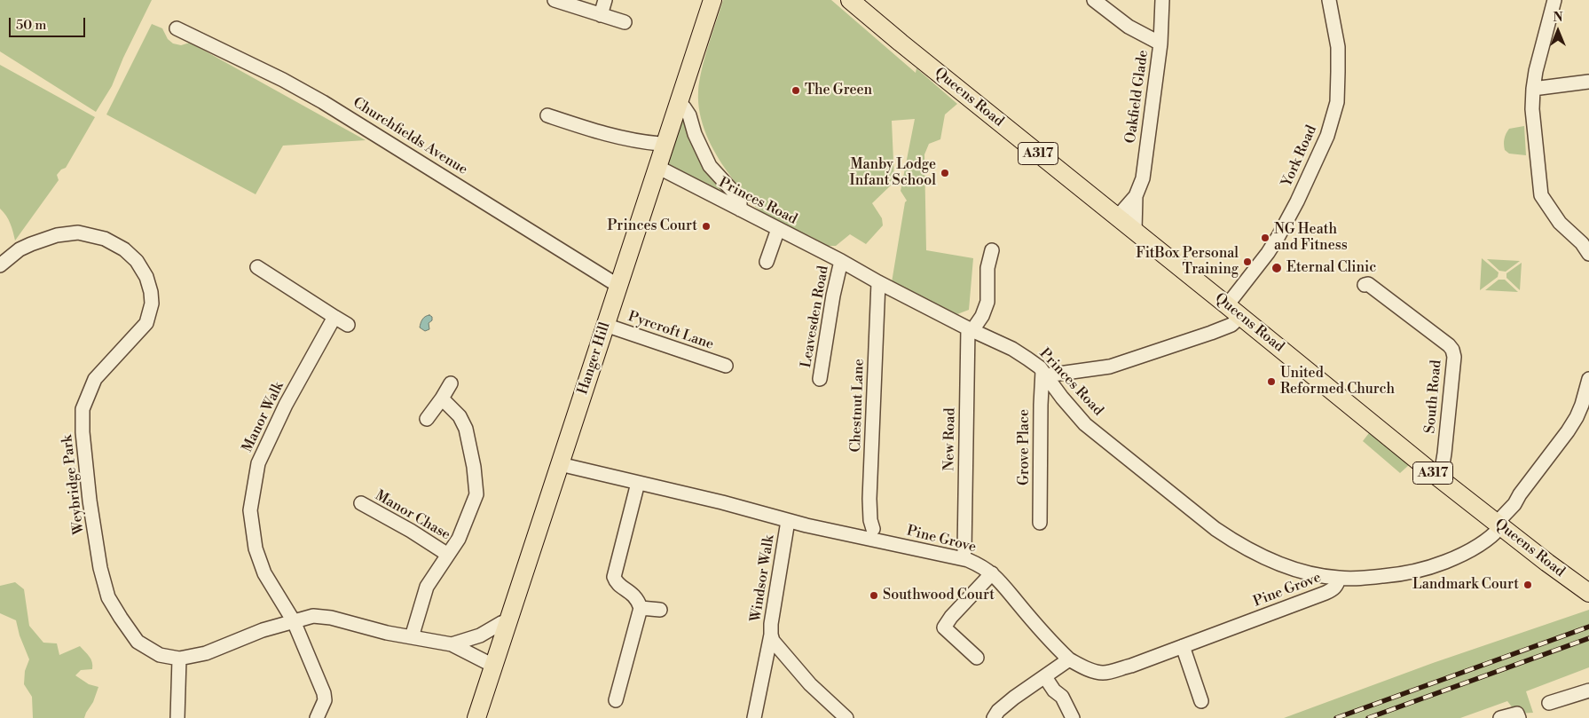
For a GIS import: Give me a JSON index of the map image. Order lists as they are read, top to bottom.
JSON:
{
  "streets": {
    "main road": ["Queens Road", "A317", "Hanger Hill"],
    "street": [
      "Oakfield Glade",
      "Churchfields Avenue",
      "York Road",
      "Princes Road",
      "Leavesden Road",
      "Pyrcroft Lane",
      "South Road",
      "Chestnut Lane",
      "Manor Walk",
      "New Road",
      "Grove Place",
      "Weybridge Park",
      "Manor Chase",
      "Pine Grove",
      "Windsor Walk"
    ]
  },
  "crossings": [
    ["Oakfield Glade", "Queens Road"],
    ["Queens Road", "York Road"],
    ["Queens Road", "Princes Road"],
    ["Queens Road", "South Road"],
    ["Churchfields Avenue", "Hanger Hill"],
    ["Princes Road", "Leavesden Road"],
    ["Princes Road", "Hanger Hill"],
    ["Princes Road", "Chestnut Lane"],
    ["Princes Road", "New Road"],
    ["Princes Road", "Grove Place"],
    ["Princes Road", "Pine Grove"],
    ["Pyrcroft Lane", "Hanger Hill"],
    ["Hanger Hill", "Weybridge Park"],
    ["Hanger Hill", "Pine Grove"],
    ["Manor Walk", "Weybridge Park"],
    ["Weybridge Park", "Manor Chase"],
    ["Pine Grove", "Windsor Walk"]
  ],
  "places": [
    "The Green",
    "Manby Lodge Infant School",
    "Princes Court",
    "NG Heath and Fitness",
    "FitBox Personal Training",
    "Eternal Clinic",
    "United Reformed Church",
    "Landmark Court",
    "Southwood Court"
  ],
  "scale_bar": "50 m",
  "north": "top"
}
